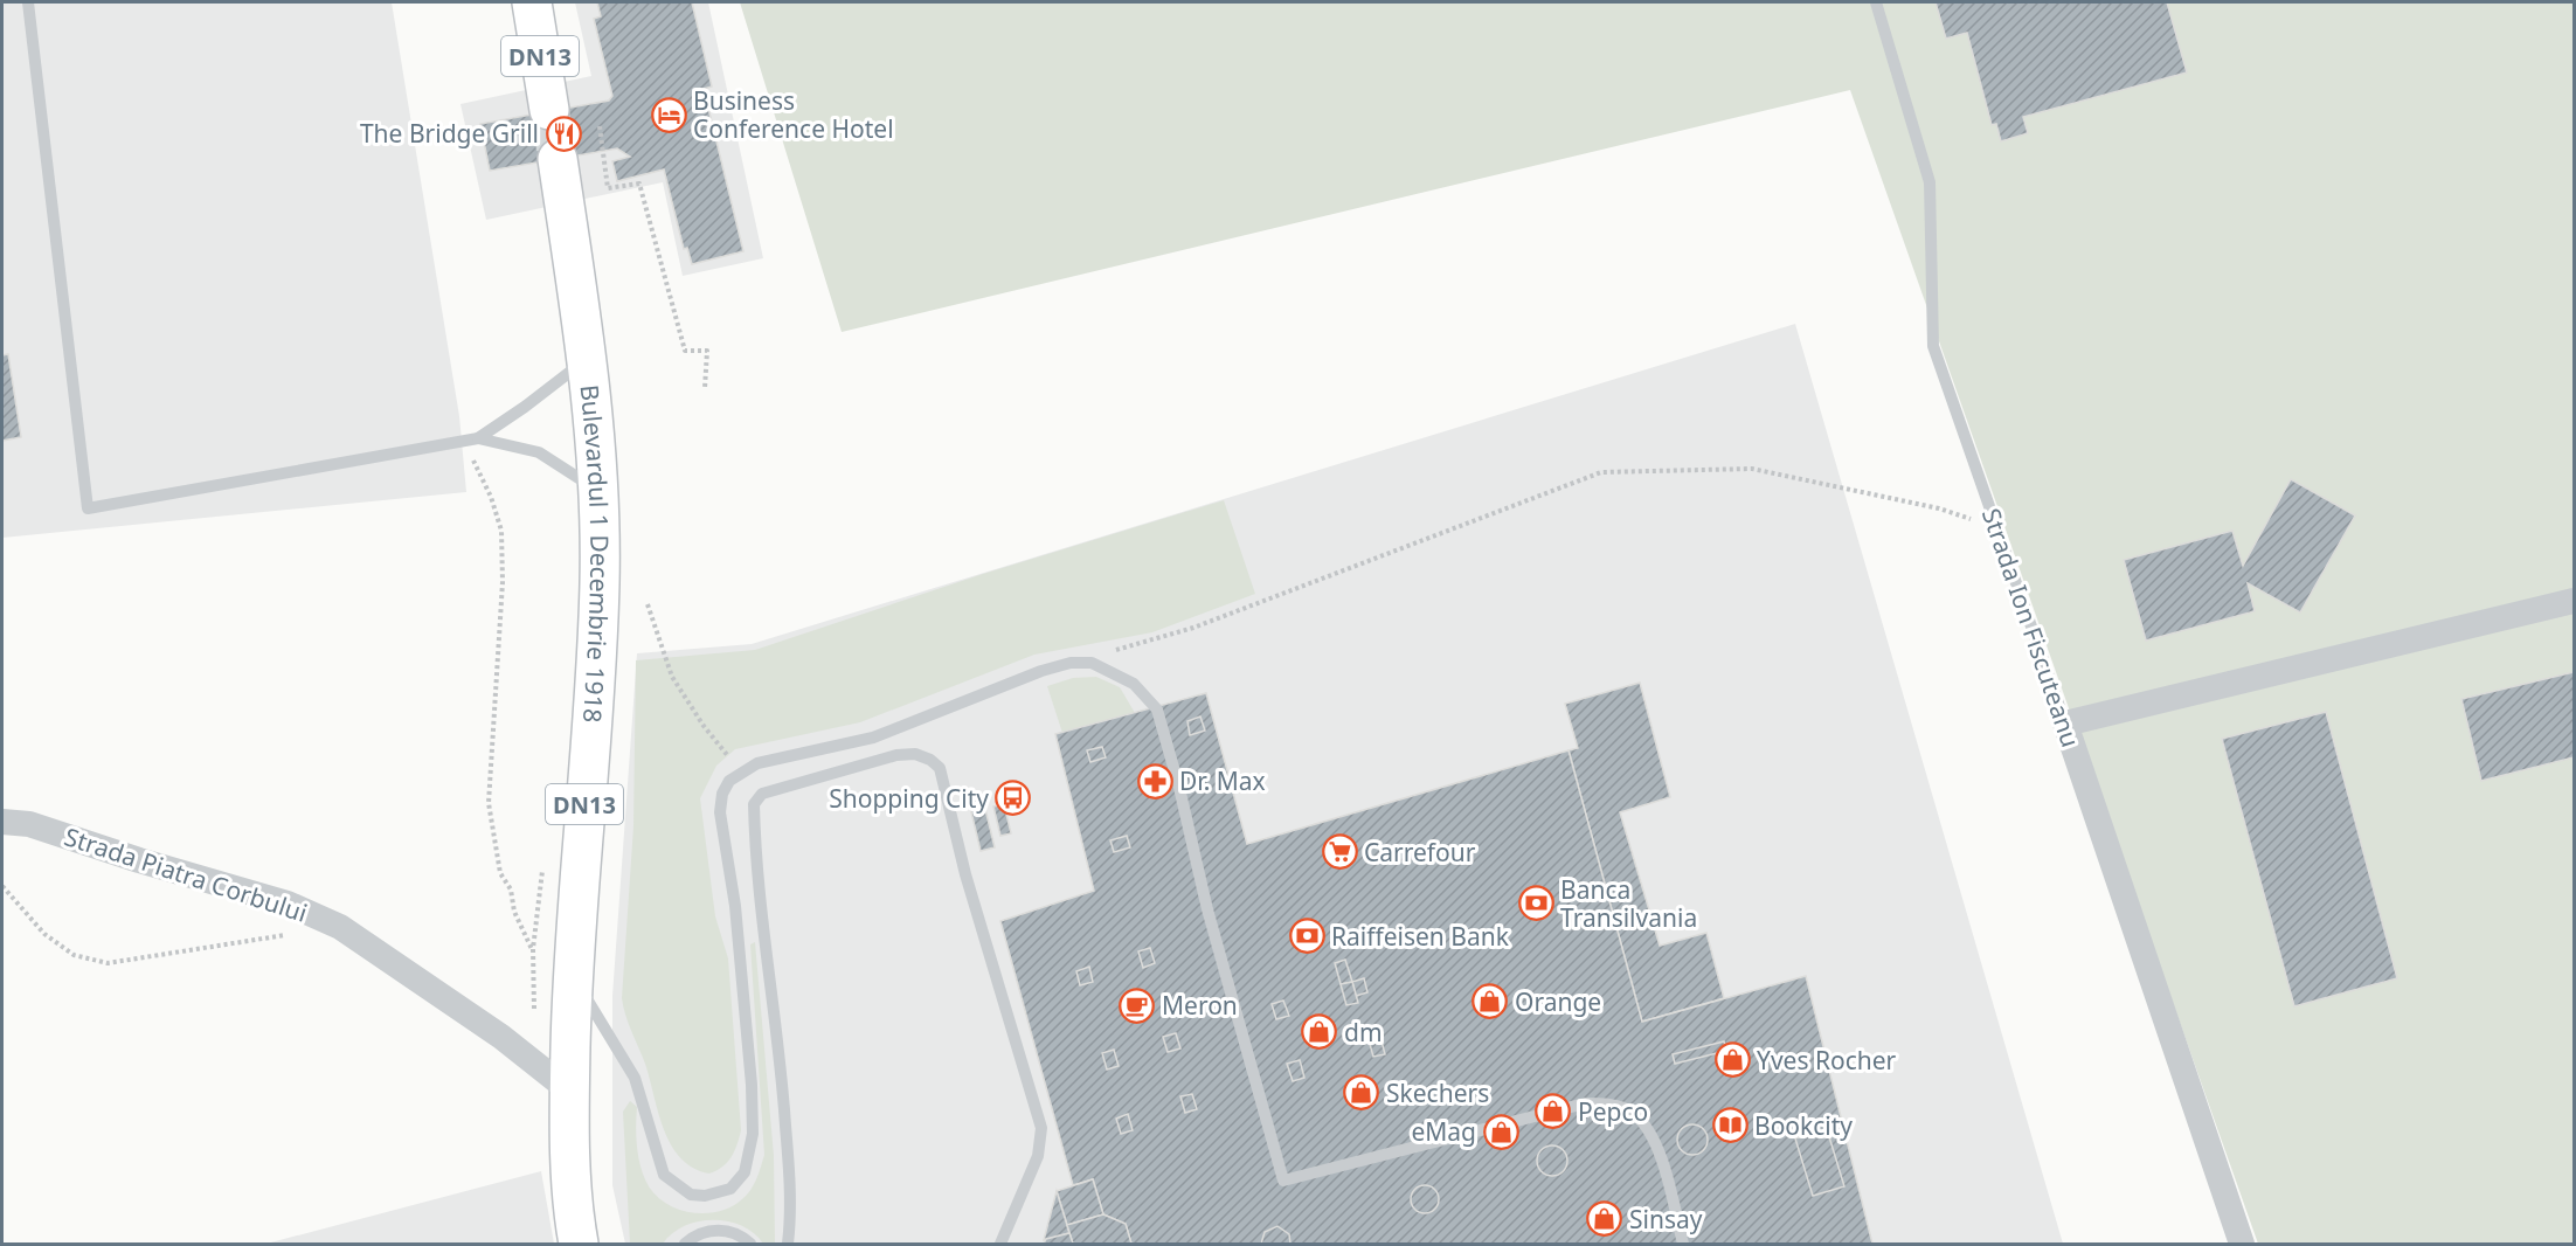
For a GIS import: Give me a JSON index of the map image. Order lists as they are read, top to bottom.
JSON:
{
  "streets": {
    "main road": ["DN13", "Bulevardul 1 Decembrie 1918"],
    "street": ["Strada Ion Fiscuteanu", "Strada Piatra Corbului"]
  },
  "crossings": [
    ["Bulevardul 1 Decembrie 1918", "Strada Piatra Corbului"]
  ],
  "places": {
    "hotel": ["Business Conference Hotel"],
    "restaurant": ["The Bridge Grill"],
    "pharmacy": ["Dr. Max"],
    "bus stop": ["Shopping City"],
    "supermarket": ["Carrefour"],
    "bank": ["Banca Transilvania", "Raiffeisen Bank"],
    "shop": [
      "Orange",
      "dm",
      "Yves Rocher",
      "Skechers",
      "Pepco",
      "eMag",
      "Sinsay"
    ],
    "cafe": ["Meron"],
    "library": ["Bookcity"]
  }
}
